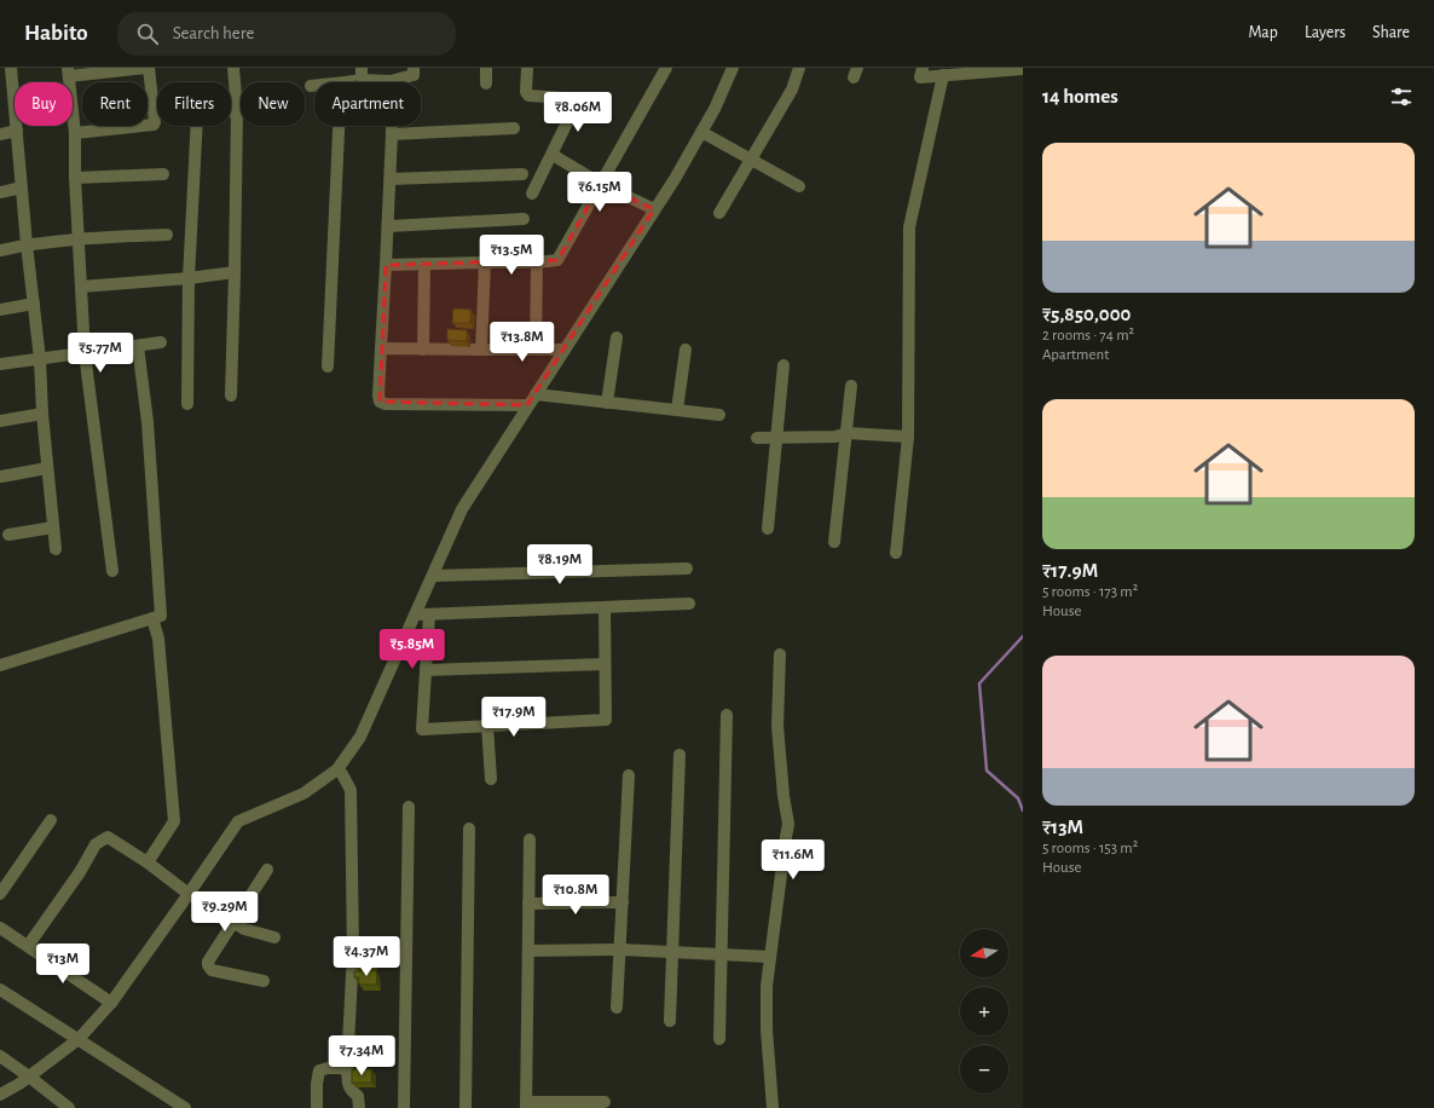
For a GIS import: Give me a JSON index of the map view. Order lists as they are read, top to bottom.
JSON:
{
  "north": "left",
  "page": {
    "header": "Habito",
    "search": "Search here",
    "nav": ["Map", "Layers", "Share"],
    "heading": "14 homes",
    "chip": [
      "Buy",
      "Rent",
      "Filters",
      "New",
      "Apartment"
    ],
    "price": [
      "₹8.06M",
      "₹6.15M",
      "₹13.5M",
      "₹13.8M",
      "₹5.77M",
      "₹8.19M",
      "₹5.85M",
      "₹17.9M",
      "₹11.6M",
      "₹10.8M",
      "₹9.29M",
      "₹4.37M",
      "₹13M",
      "₹7.34M"
    ],
    "list": [
      {
        "name": "₹5,850,000",
        "note": "2 rooms · 74 m² · Apartment"
      },
      {
        "name": "₹17.9M",
        "note": "5 rooms · 173 m² · House"
      },
      {
        "name": "₹13M",
        "note": "5 rooms · 153 m² · House"
      }
    ],
    "map_buttons": ["+", "−"]
  }
}
